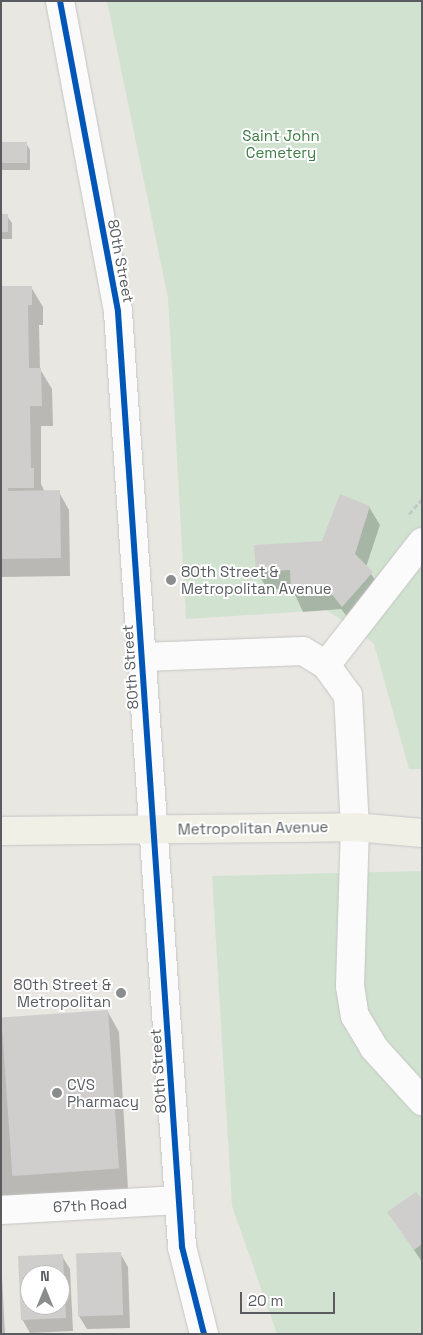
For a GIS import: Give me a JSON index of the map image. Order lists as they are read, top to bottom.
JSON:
{
  "streets": {
    "main road": ["Metropolitan Avenue"],
    "street": ["80th Street", "67th Road"]
  },
  "crossings": [
    ["80th Street", "Metropolitan Avenue"],
    ["80th Street", "67th Road"]
  ],
  "parks": ["Saint John Cemetery"],
  "places": ["80th Street & Metropolitan Avenue", "80th Street & Metropolitan", "CVS Pharmacy"],
  "scale_bar": "20 m",
  "north": "top"
}
